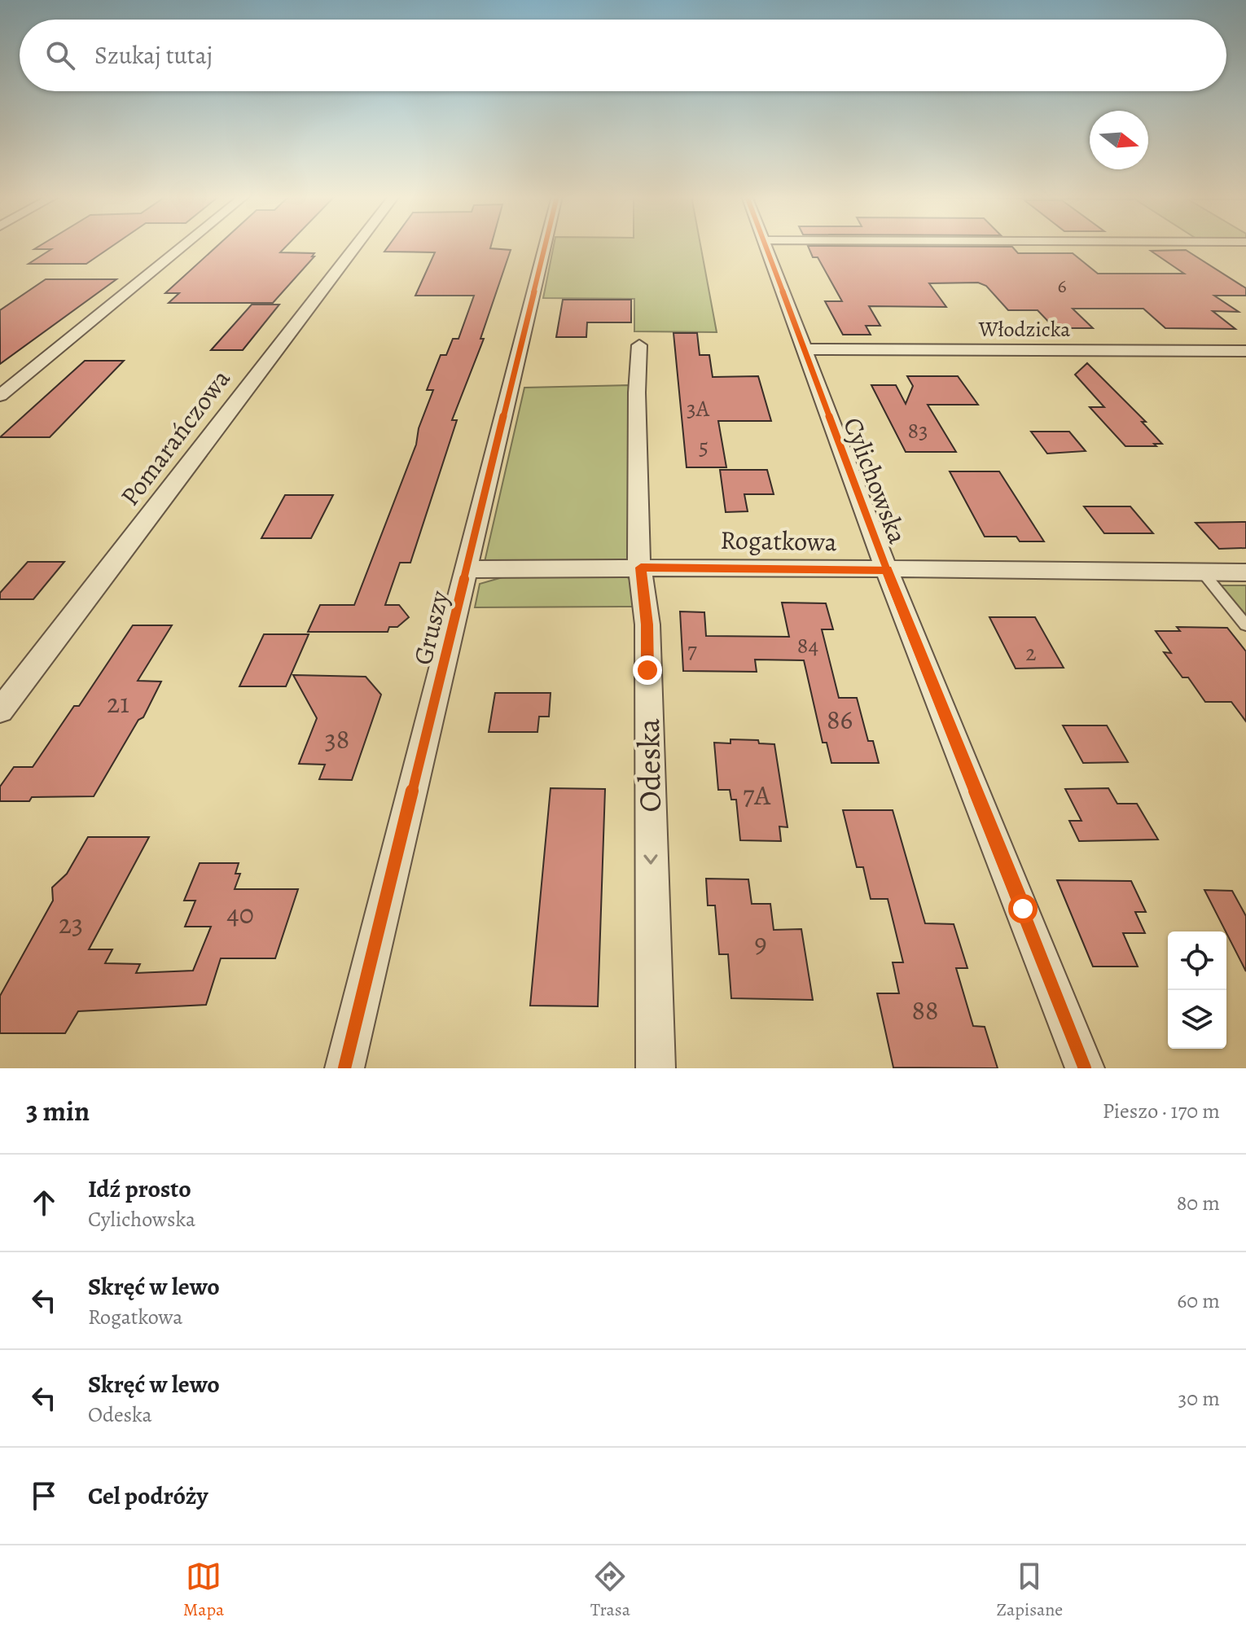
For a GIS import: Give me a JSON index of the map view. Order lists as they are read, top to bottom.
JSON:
{
  "streets": {
    "street": [
      "Włodzicka",
      "Pomarańczowa",
      "Cylichowska",
      "Rogatkowa",
      "Gruszy",
      "Odeska"
    ]
  },
  "crossings": [
    ["Włodzicka", "Cylichowska"],
    ["Cylichowska", "Rogatkowa"],
    ["Rogatkowa", "Gruszy"],
    ["Rogatkowa", "Odeska"]
  ],
  "one_way": ["Odeska"],
  "house_numbers": [
    "6",
    "3A",
    "83",
    "5",
    "84",
    "7",
    "2",
    "21",
    "86",
    "38",
    "7A",
    "40",
    "23",
    "9",
    "88"
  ],
  "north": "right",
  "page": {
    "search": "Szukaj tutaj",
    "heading": ["3 min", "Pieszo · 170 m"],
    "list": [
      ["Idź prosto", "Cylichowska", "80 m"],
      ["Skręć w lewo", "Rogatkowa", "60 m"],
      ["Skręć w lewo", "Odeska", "30 m"],
      "Cel podróży"
    ],
    "nav": ["Mapa", "Trasa", "Zapisane"]
  }
}
